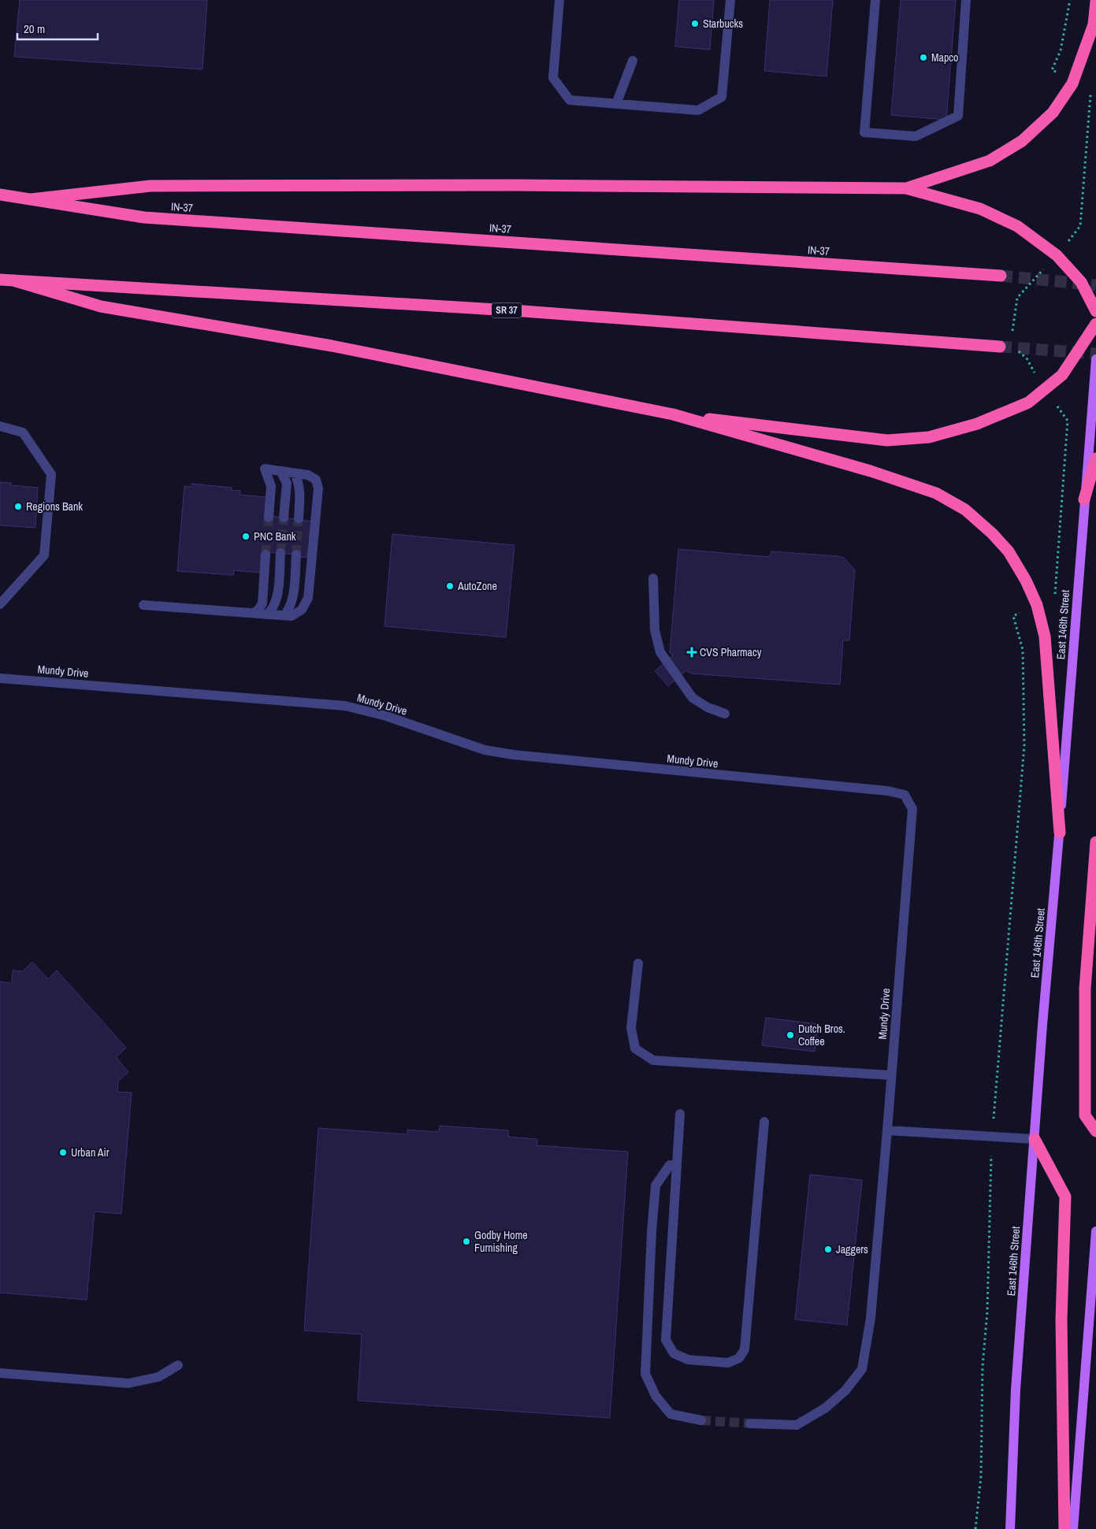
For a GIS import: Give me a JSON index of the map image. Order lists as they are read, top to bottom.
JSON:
{
  "streets": {
    "highway": ["IN-37", "SR 37"],
    "main road": ["East 146th Street"],
    "street": ["Mundy Drive"]
  },
  "places": {
    "other": [
      "Starbucks",
      "Mapco",
      "Regions Bank",
      "PNC Bank",
      "AutoZone",
      "Dutch Bros. Coffee",
      "Urban Air",
      "Godby Home Furnishing",
      "Jaggers"
    ],
    "health": ["CVS Pharmacy"]
  },
  "scale_bar": "20 m"
}
